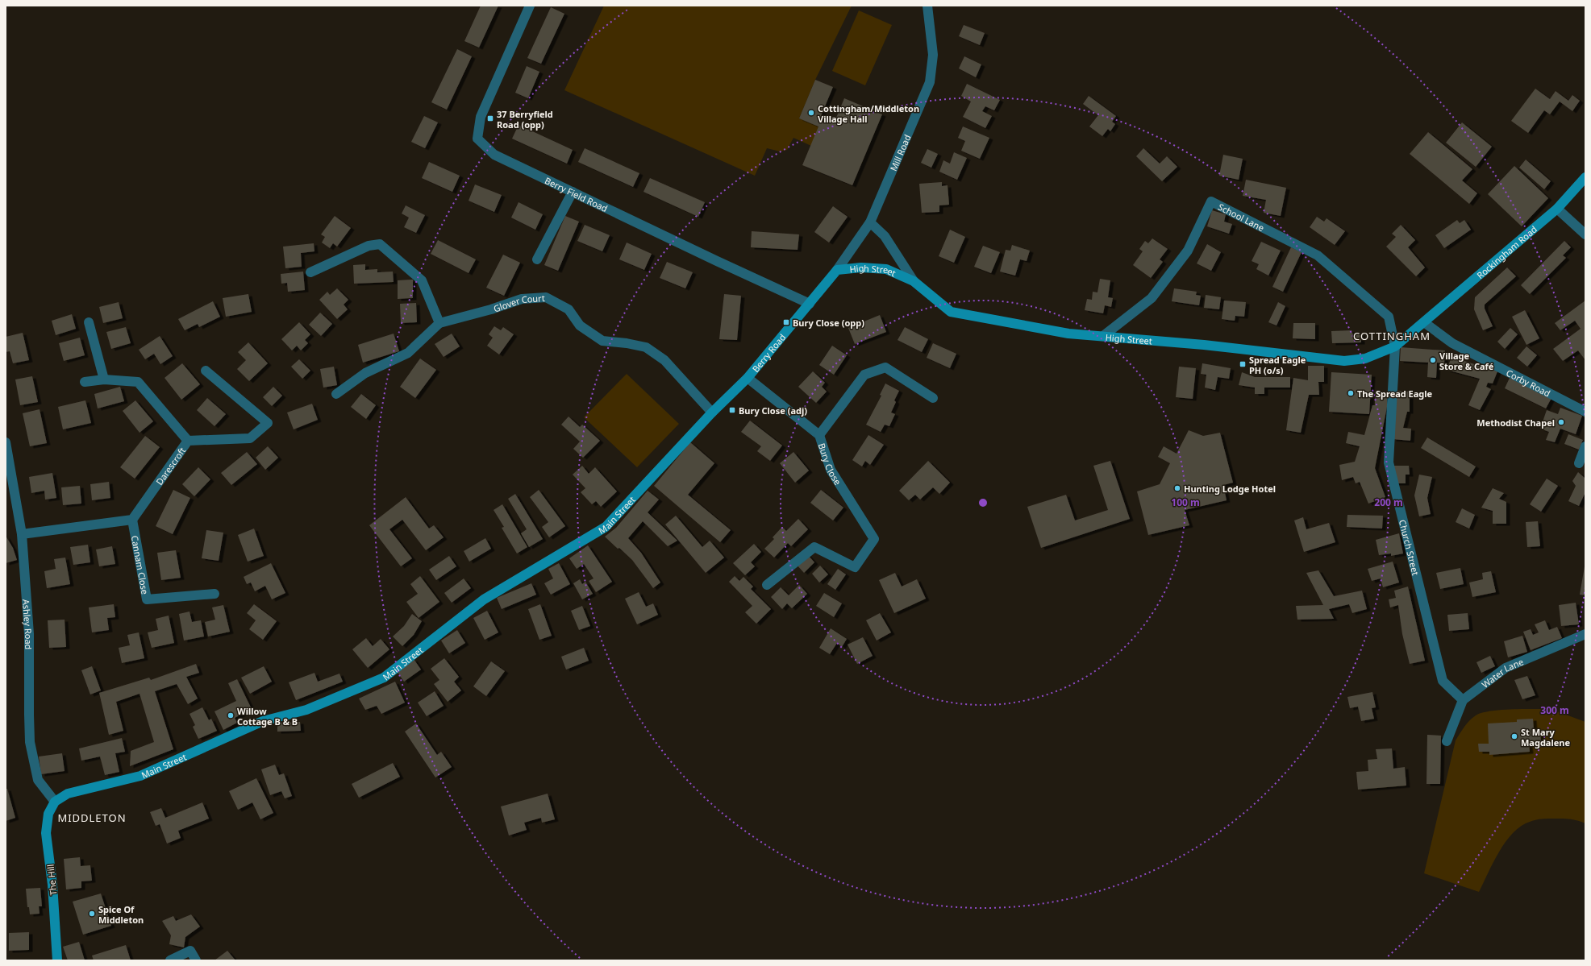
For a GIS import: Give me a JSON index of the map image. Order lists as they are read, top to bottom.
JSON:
{
  "streets": {
    "main road": [
      "Rockingham Road",
      "High Street",
      "Berry Road",
      "Main Street",
      "The Hill"
    ],
    "street": [
      "Mill Road",
      "Berry Field Road",
      "School Lane",
      "Glover Court",
      "Corby Road",
      "Bury Close",
      "Darescroft",
      "Church Street",
      "Cannam Close",
      "Ashley Road",
      "Water Lane"
    ]
  },
  "crossings": [
    ["Mill Road", "High Street"],
    ["Mill Road", "Berry Road"],
    ["Berry Field Road", "Berry Road"],
    ["School Lane", "High Street"],
    ["School Lane", "Church Street"],
    ["Rockingham Road", "High Street"],
    ["Rockingham Road", "Corby Road"],
    ["High Street", "Berry Road"],
    ["High Street", "Corby Road"],
    ["High Street", "Church Street"],
    ["Glover Court", "Berry Road"],
    ["Berry Road", "Bury Close"],
    ["Berry Road", "Main Street"],
    ["Darescroft", "Cannam Close"],
    ["Main Street", "Ashley Road"],
    ["Main Street", "The Hill"],
    ["Church Street", "Water Lane"],
    ["Ashley Road", "The Hill"]
  ],
  "districts": ["COTTINGHAM", "MIDDLETON"],
  "places": {
    "other": [
      "Cottingham/Middleton Village Hall",
      "Village Store & Café",
      "The Spread Eagle",
      "Methodist Chapel",
      "Hunting Lodge Hotel",
      "Willow Cottage B & B",
      "St Mary Magdalene",
      "Spice Of Middleton"
    ],
    "transit": [
      "37 Berryfield Road (opp)",
      "Bury Close (opp)",
      "Spread Eagle PH (o/s)",
      "Bury Close (adj)"
    ]
  },
  "rings": ["100 m", "200 m", "300 m"]
}
